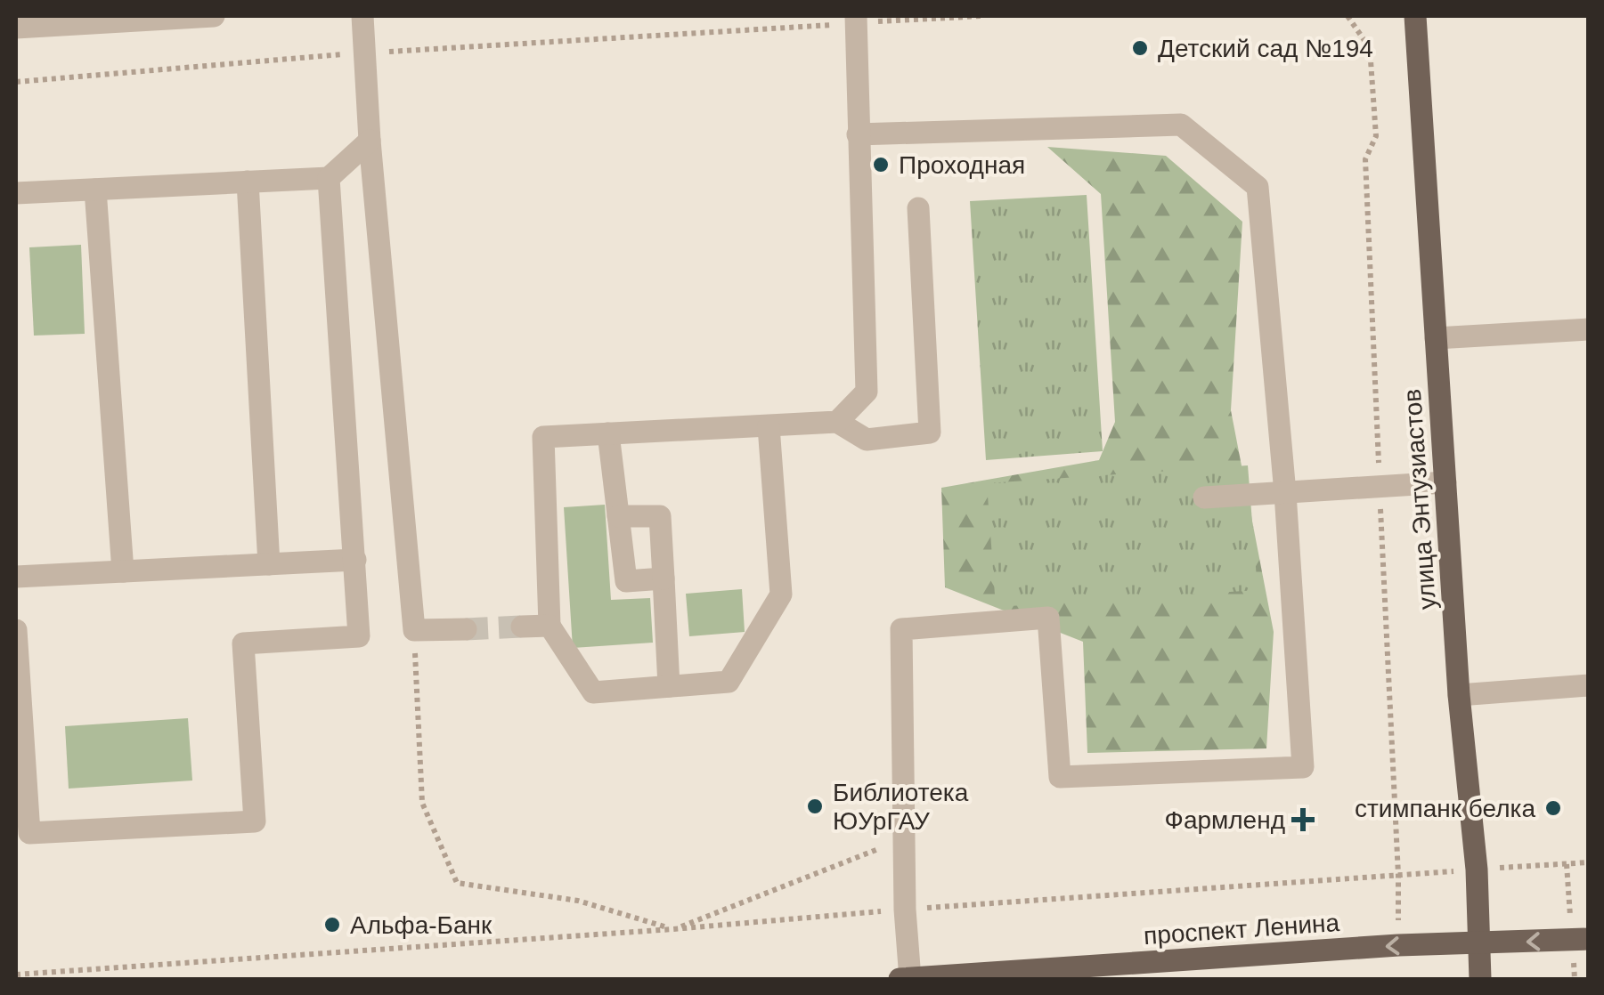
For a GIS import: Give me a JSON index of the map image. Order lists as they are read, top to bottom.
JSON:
{
  "streets": {
    "main road": ["улица Энтузиастов", "проспект Ленина"]
  },
  "crossings": [
    ["улица Энтузиастов", "проспект Ленина"]
  ],
  "one_way": ["проспект Ленина"],
  "places": {
    "other": [
      "Детский сад №194",
      "Проходная",
      "Библиотека ЮУрГАУ",
      "стимпанк белка",
      "Альфа-Банк"
    ],
    "health": ["Фармленд"]
  }
}
